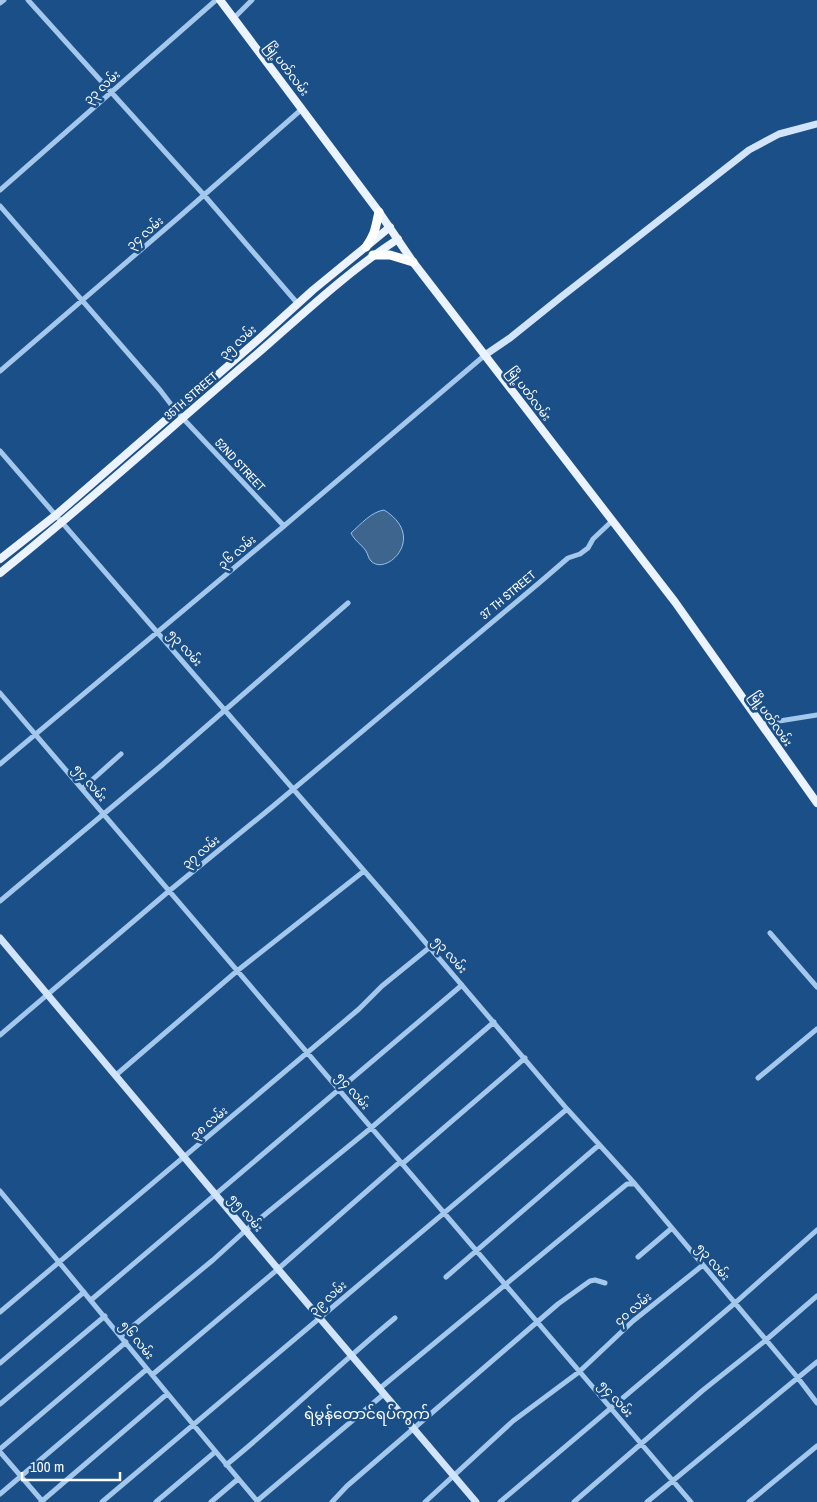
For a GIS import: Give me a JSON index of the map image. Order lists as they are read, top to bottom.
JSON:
{
  "streets": {
    "main road": [
      "မြို့ပတ်လမ်း",
      "၃၅ လမ်း",
      "35TH STREET",
      "၅၅ လမ်း"
    ],
    "street": [
      "၃၃ လမ်း",
      "၃၄ လမ်း",
      "52ND STREET",
      "၃၆ လမ်း",
      "37 TH STREET",
      "၅၃ လမ်း",
      "၅၄ လမ်း",
      "၃၇ လမ်း",
      "၃၈ လမ်း",
      "၃၉ လမ်း",
      "၄၀ လမ်း",
      "၅၆ လမ်း"
    ]
  },
  "crossings": [
    ["မြို့ပတ်လမ်း", "၃၃ လမ်း"],
    ["မြို့ပတ်လမ်း", "၃၄ လမ်း"],
    ["မြို့ပတ်လမ်း", "၃၅ လမ်း"],
    ["မြို့ပတ်လမ်း", "35TH STREET"],
    ["မြို့ပတ်လမ်း", "၃၆ လမ်း"],
    ["မြို့ပတ်လမ်း", "37 TH STREET"],
    ["၃၄ လမ်း", "52ND STREET"],
    ["၃၅ လမ်း", "52ND STREET"],
    ["၃၅ လမ်း", "၅၃ လမ်း"],
    ["35TH STREET", "52ND STREET"],
    ["35TH STREET", "၅၃ လမ်း"],
    ["52ND STREET", "၃၆ လမ်း"],
    ["၃၆ လမ်း", "၅၃ လမ်း"],
    ["၃၆ လမ်း", "၅၄ လမ်း"],
    ["37 TH STREET", "၃၇ လမ်း"],
    ["၅၃ လမ်း", "၃၇ လမ်း"],
    ["၅၃ လမ်း", "၃၈ လမ်း"],
    ["၅၃ လမ်း", "၃၉ လမ်း"],
    ["၅၃ လမ်း", "၄၀ လမ်း"],
    ["၅၄ လမ်း", "၃၇ လမ်း"],
    ["၅၄ လမ်း", "၃၈ လမ်း"],
    ["၅၄ လမ်း", "၃၉ လမ်း"],
    ["၅၄ လမ်း", "၄၀ လမ်း"],
    ["၃၇ လမ်း", "၅၅ လမ်း"],
    ["၃၈ လမ်း", "၅၅ လမ်း"],
    ["၃၈ လမ်း", "၅၆ လမ်း"],
    ["၅၅ လမ်း", "၃၉ လမ်း"],
    ["၅၅ လမ်း", "၄၀ လမ်း"],
    ["၃၉ လမ်း", "၅၆ လမ်း"]
  ],
  "districts": ["ရဲမွန်တောင်ရပ်ကွက်"],
  "scale_bar": "100 m"
}
